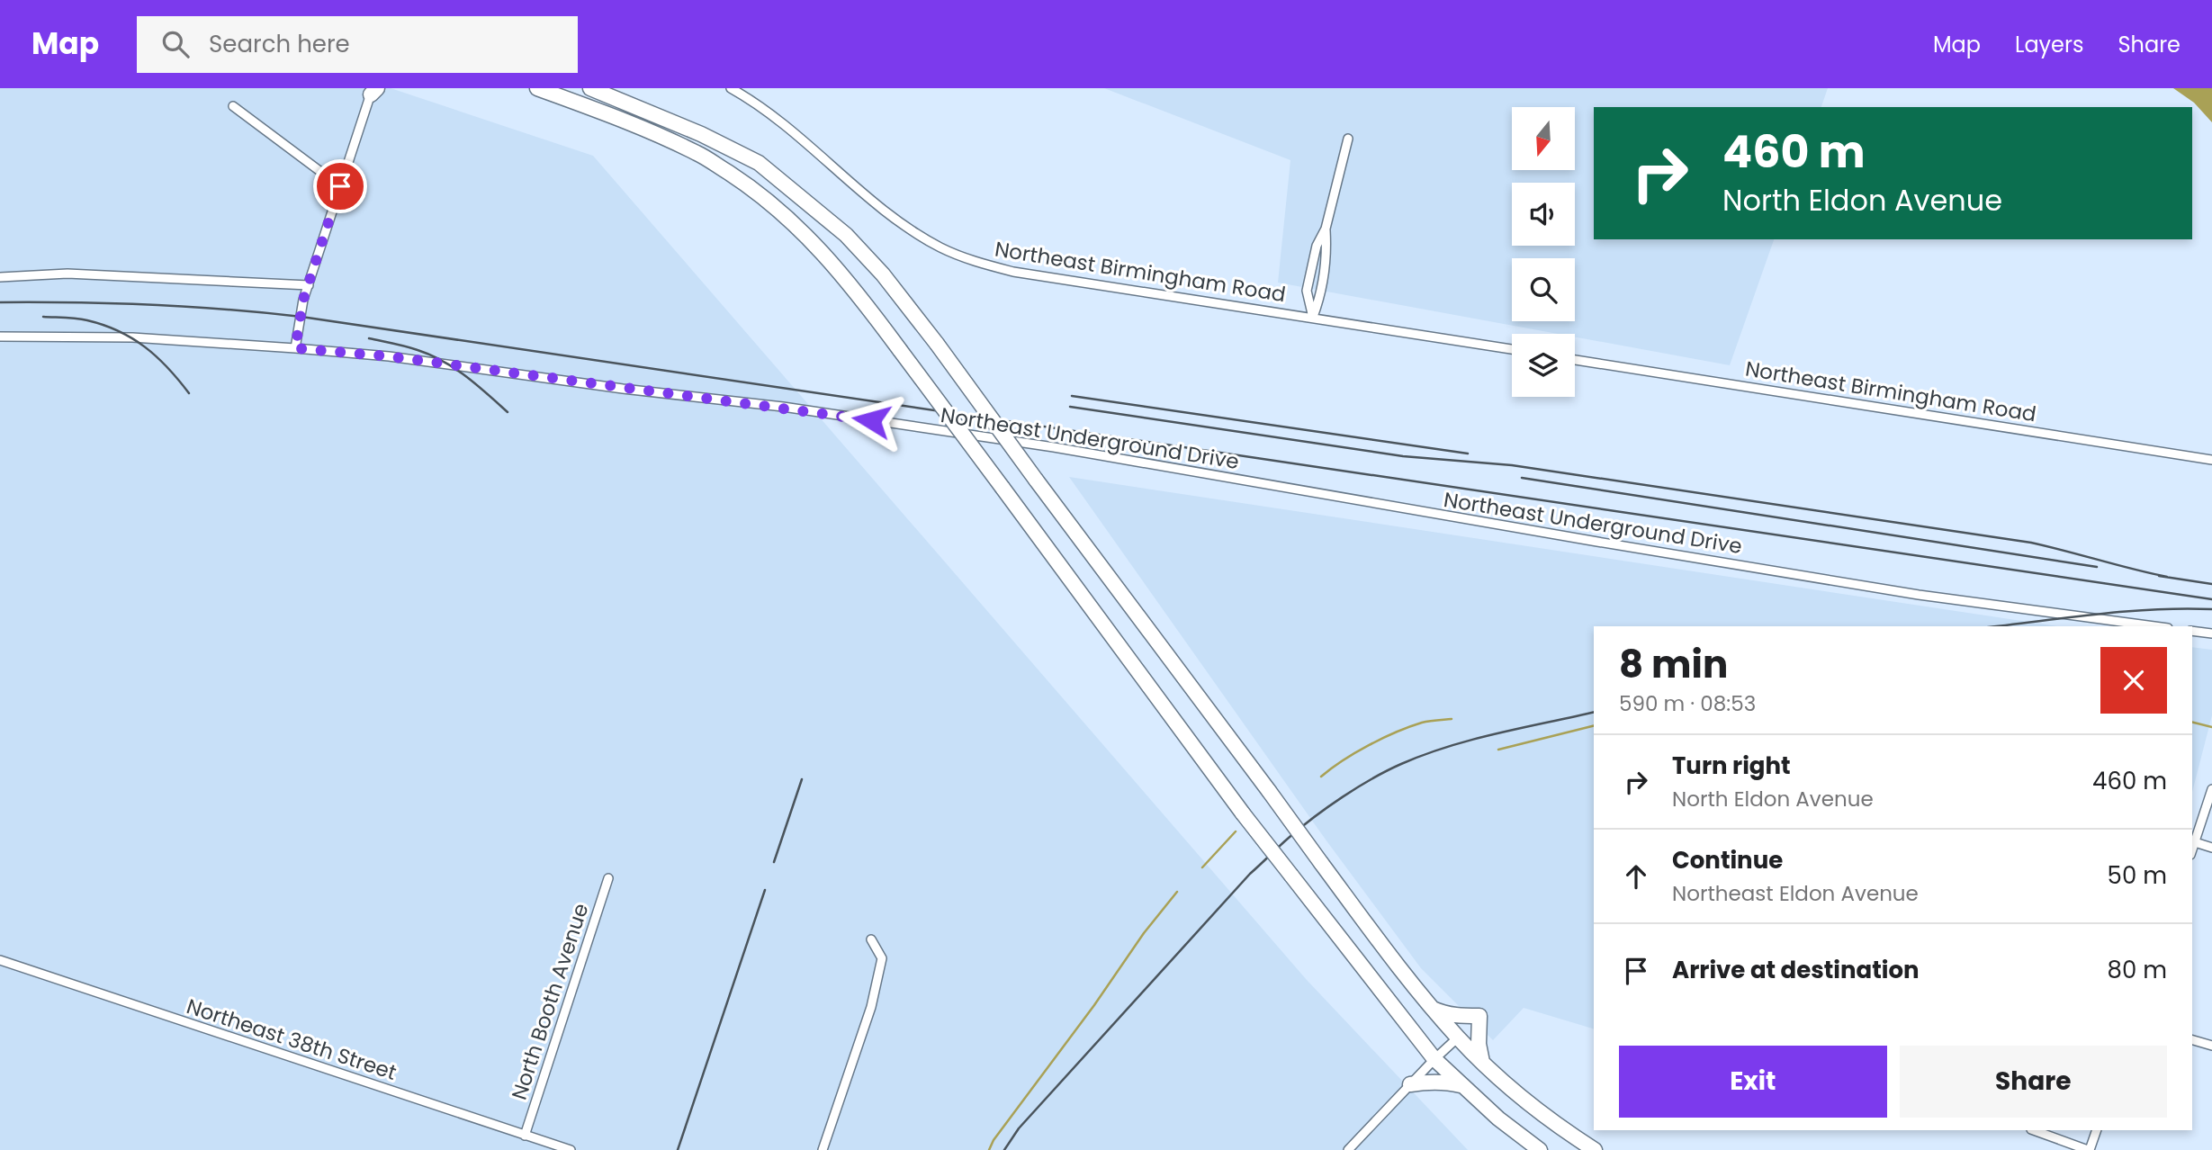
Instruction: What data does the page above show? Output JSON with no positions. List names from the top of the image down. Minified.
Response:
{"streets":{"street":["Northeast Birmingham Road","Northeast Underground Drive","North Booth Avenue","Northeast 38th Street"]},"crossings":[["North Booth Avenue","Northeast 38th Street"]],"north":"bottom","page":{"header":"Map","search":"Search here","nav":["Map","Layers","Share"],"turn":["460 m","North Eldon Avenue"],"heading":["8 min","590 m · 08:53"],"list":[{"name":"Turn right","note":"North Eldon Avenue","value":"460 m"},{"name":"Continue","note":"Northeast Eldon Avenue","value":"50 m"},{"name":"Arrive at destination","value":"80 m"}],"buttons":["Exit","Share"]}}
